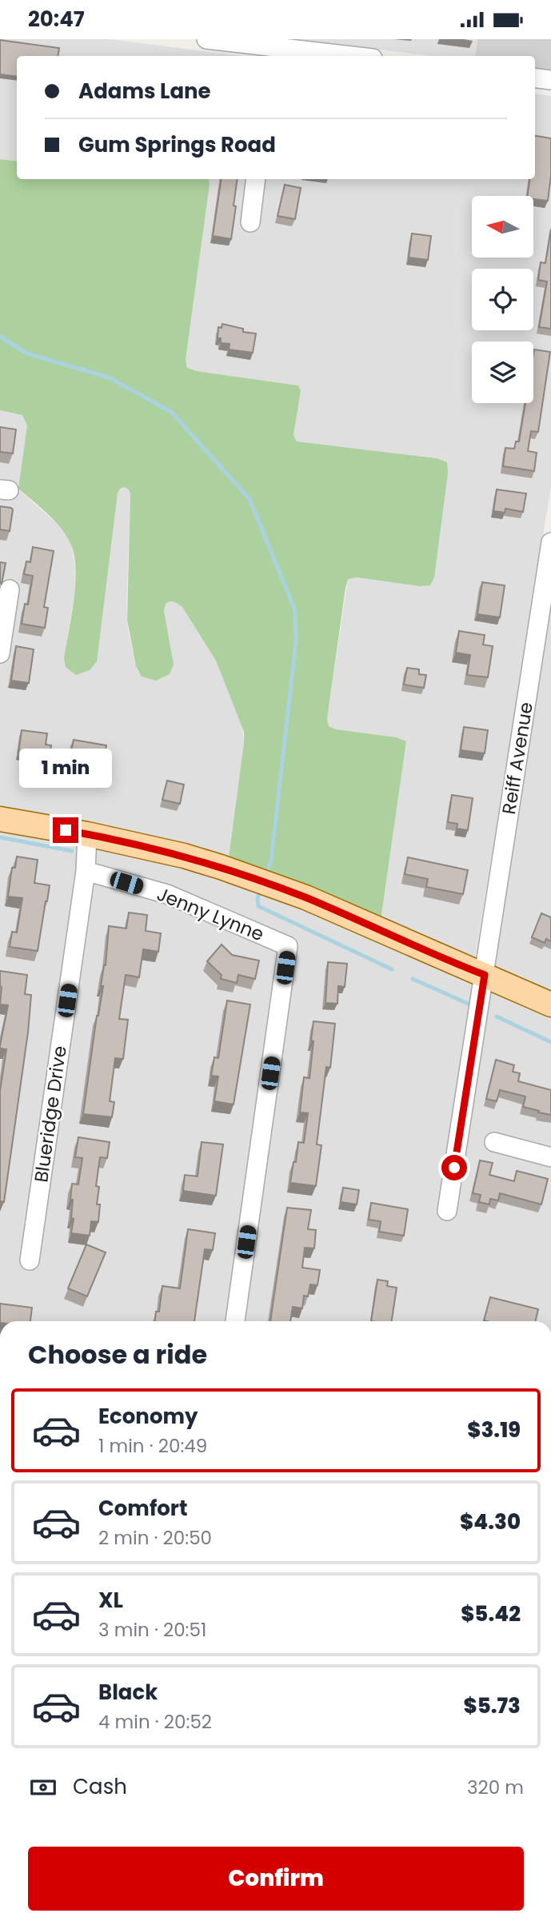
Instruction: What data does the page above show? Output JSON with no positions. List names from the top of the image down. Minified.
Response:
{"streets":{"street":["Reiff Avenue","Jenny Lynne","Blueridge Drive"]},"crossings":[["Jenny Lynne","Blueridge Drive"]],"north":"left","page":{"status":"20:47","banner":["Adams Lane","Gum Springs Road"],"bubble":"1 min","heading":"Choose a ride","list":[{"name":"Economy","note":"1 min · 20:49","value":"$3.19"},{"name":"Comfort","note":"2 min · 20:50","value":"$4.30"},{"name":"XL","note":"3 min · 20:51","value":"$5.42"},{"name":"Black","note":"4 min · 20:52","value":"$5.73"}],"pay":["Cash","320 m"],"buttons":"Confirm"}}
